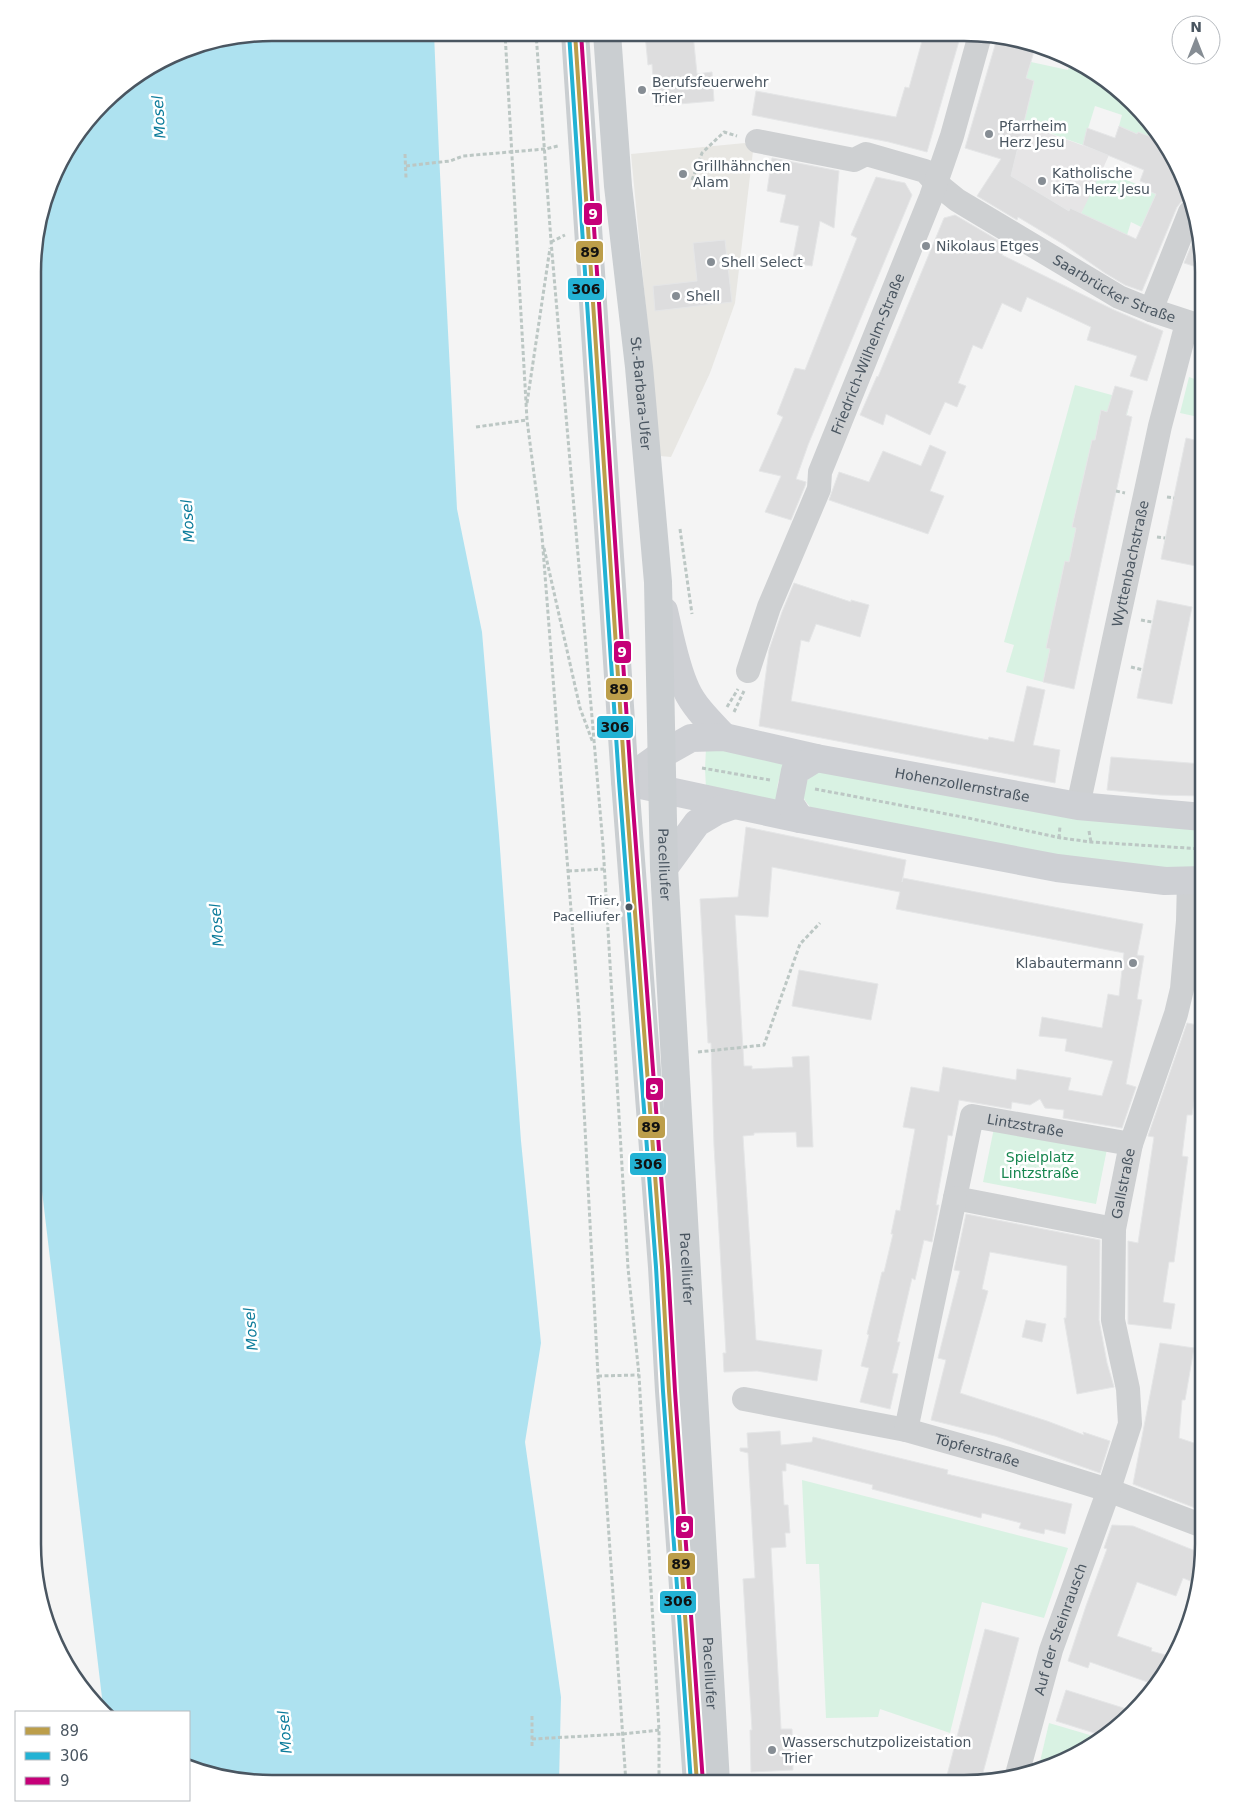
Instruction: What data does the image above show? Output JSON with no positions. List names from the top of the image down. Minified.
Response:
{"streets":{"main road":["St.-Barbara-Ufer","Pacelliufer"],"street":["Saarbrücker Straße","Friedrich-Wilhelm-Straße","Wyttenbachstraße","Hohenzollernstraße","Lintzstraße","Gallstraße","Töpferstraße","Auf der Steinrausch"]},"crossings":[["Saarbrücker Straße","Friedrich-Wilhelm-Straße"],["Saarbrücker Straße","Wyttenbachstraße"],["St.-Barbara-Ufer","Hohenzollernstraße"],["St.-Barbara-Ufer","Pacelliufer"],["Wyttenbachstraße","Hohenzollernstraße"],["Hohenzollernstraße","Pacelliufer"],["Lintzstraße","Gallstraße"],["Lintzstraße","Töpferstraße"],["Gallstraße","Töpferstraße"],["Gallstraße","Auf der Steinrausch"],["Töpferstraße","Auf der Steinrausch"]],"water":["Mosel"],"parks":["Spielplatz Lintzstraße"],"places":["Berufsfeuerwehr Trier","Pfarrheim Herz Jesu","Grillhähnchen Alam","Katholische KiTa Herz Jesu","Nikolaus Etges","Shell Select","Shell","Trier, Pacelliufer","Klabautermann","Wasserschutzpolizeistation Trier"],"lines":["transit line 89","transit line 306","transit line 9"],"legend":["89","306","9"],"north":"top"}
